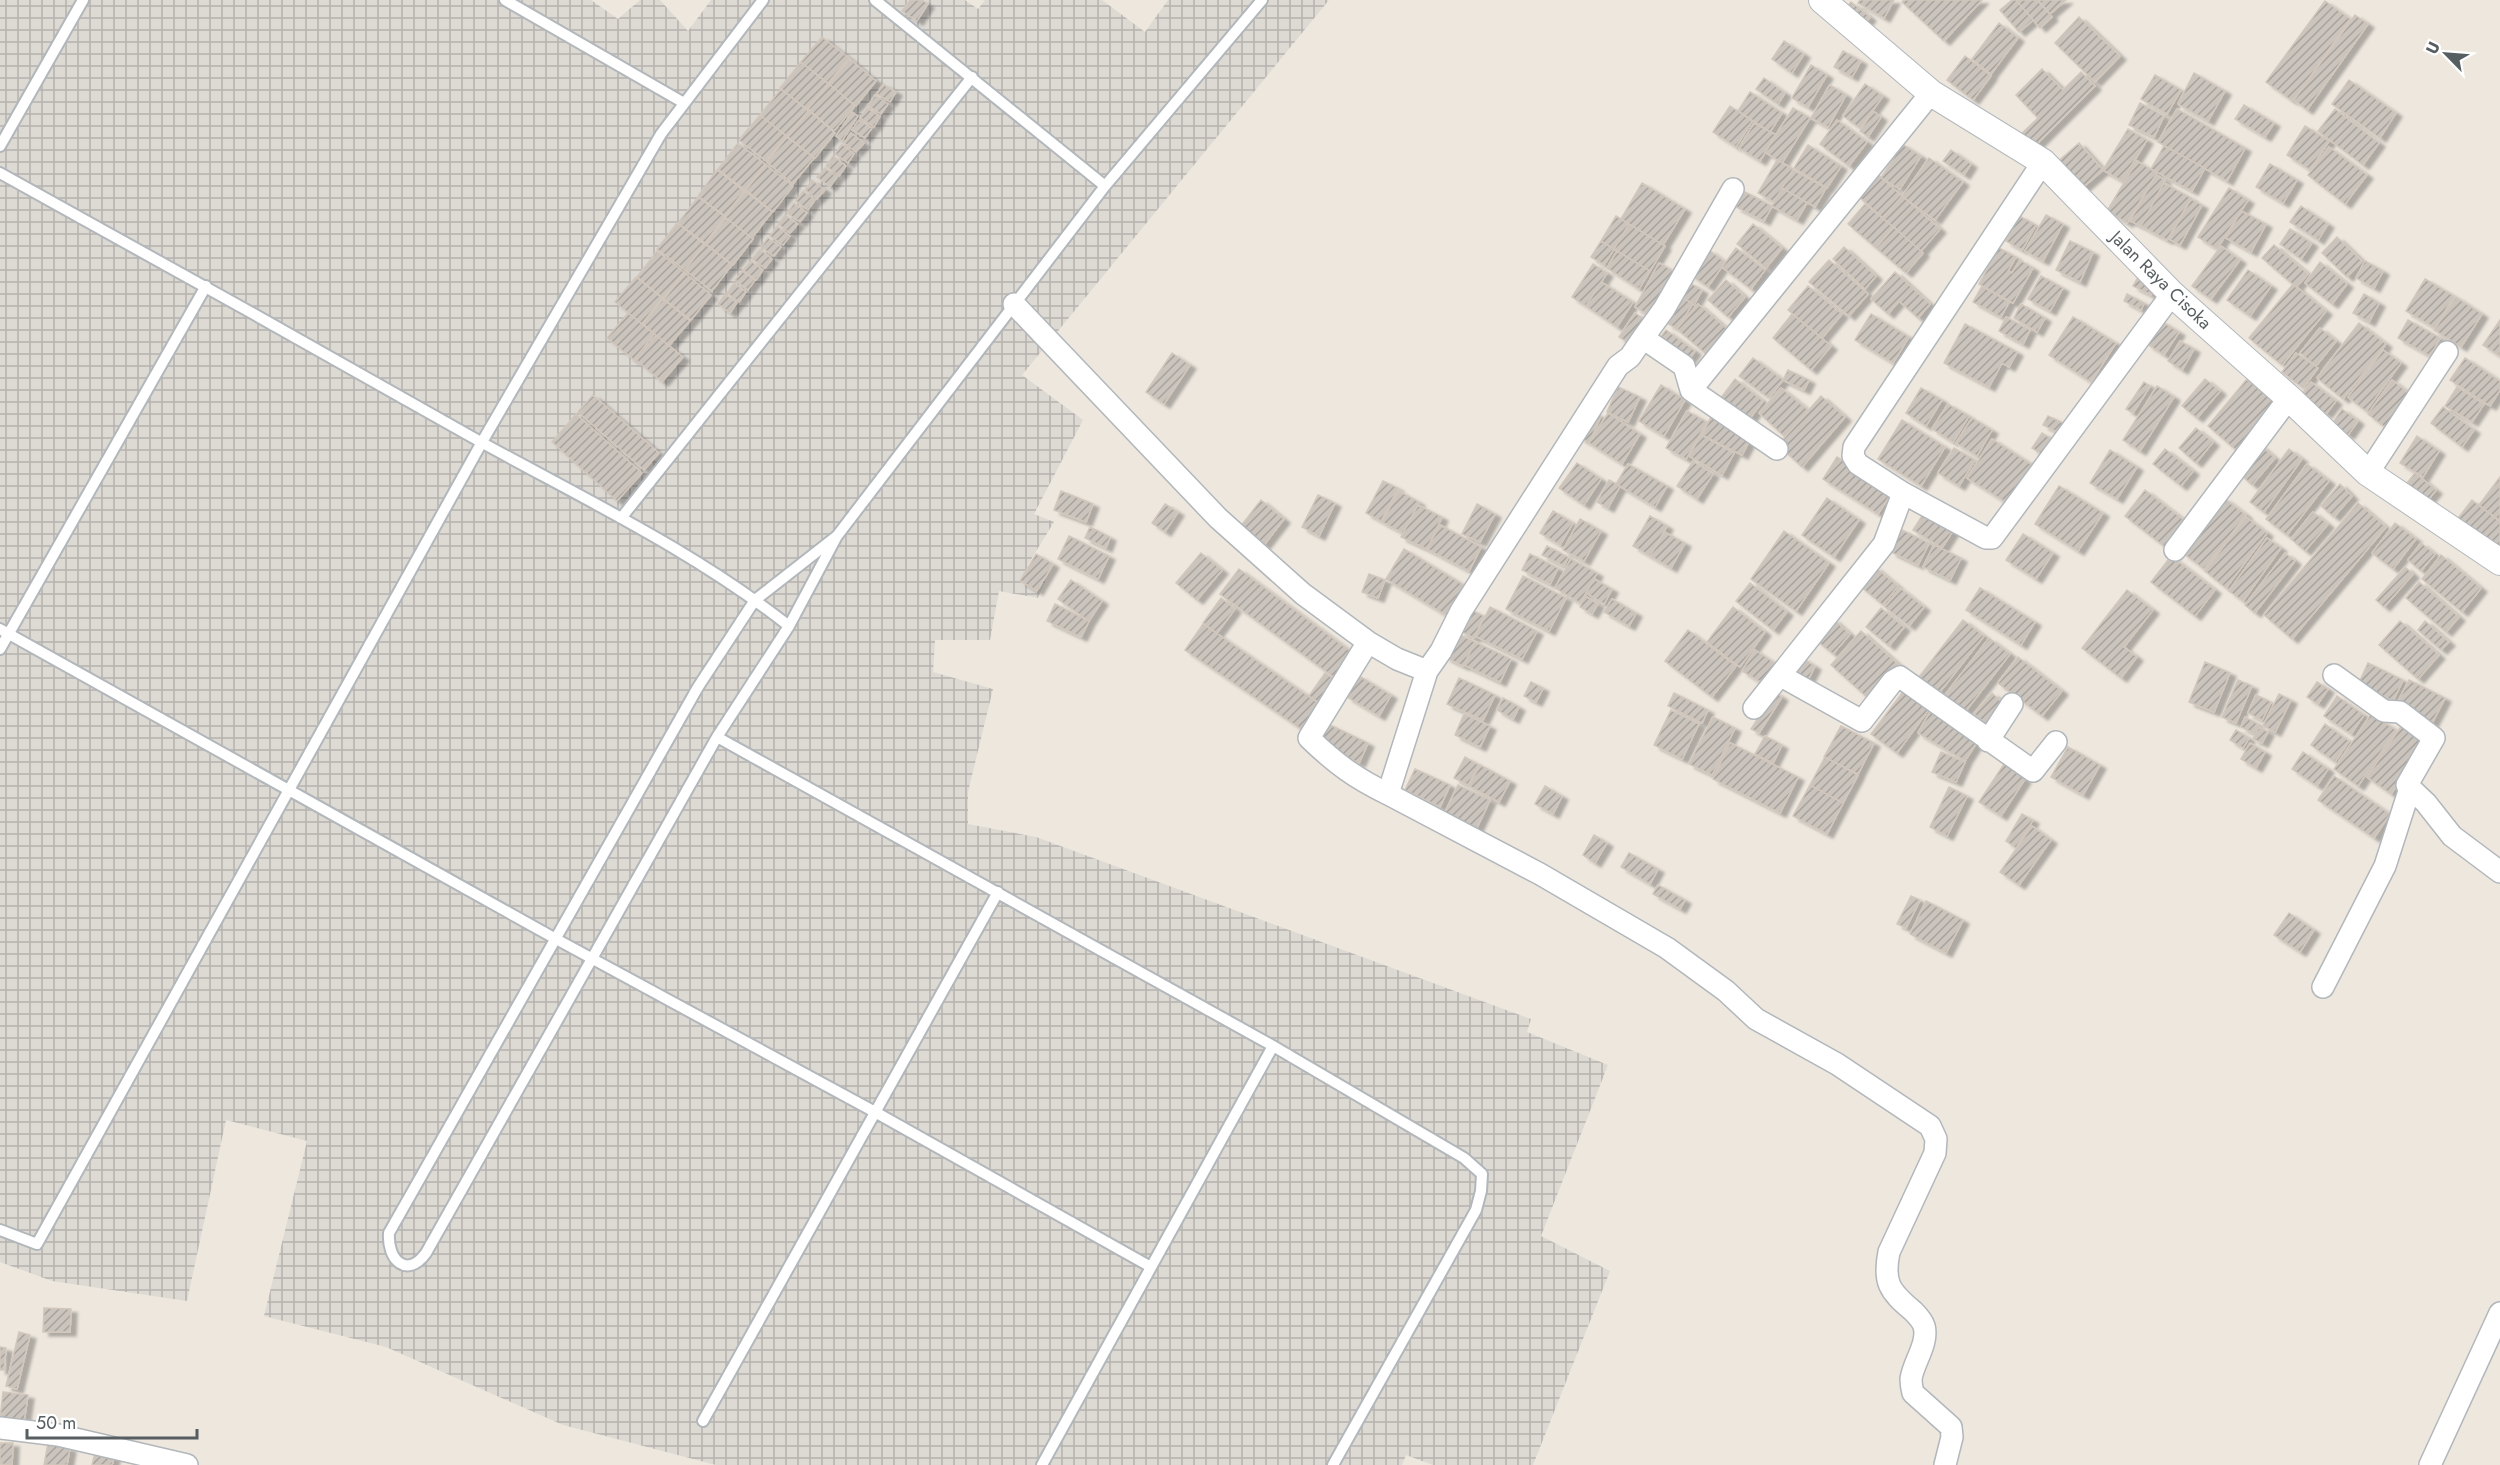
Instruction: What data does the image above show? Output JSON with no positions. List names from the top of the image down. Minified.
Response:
{"streets":{"street":["Jalan Raya Cisoka"]},"scale_bar":"50 m","north":"top left"}
